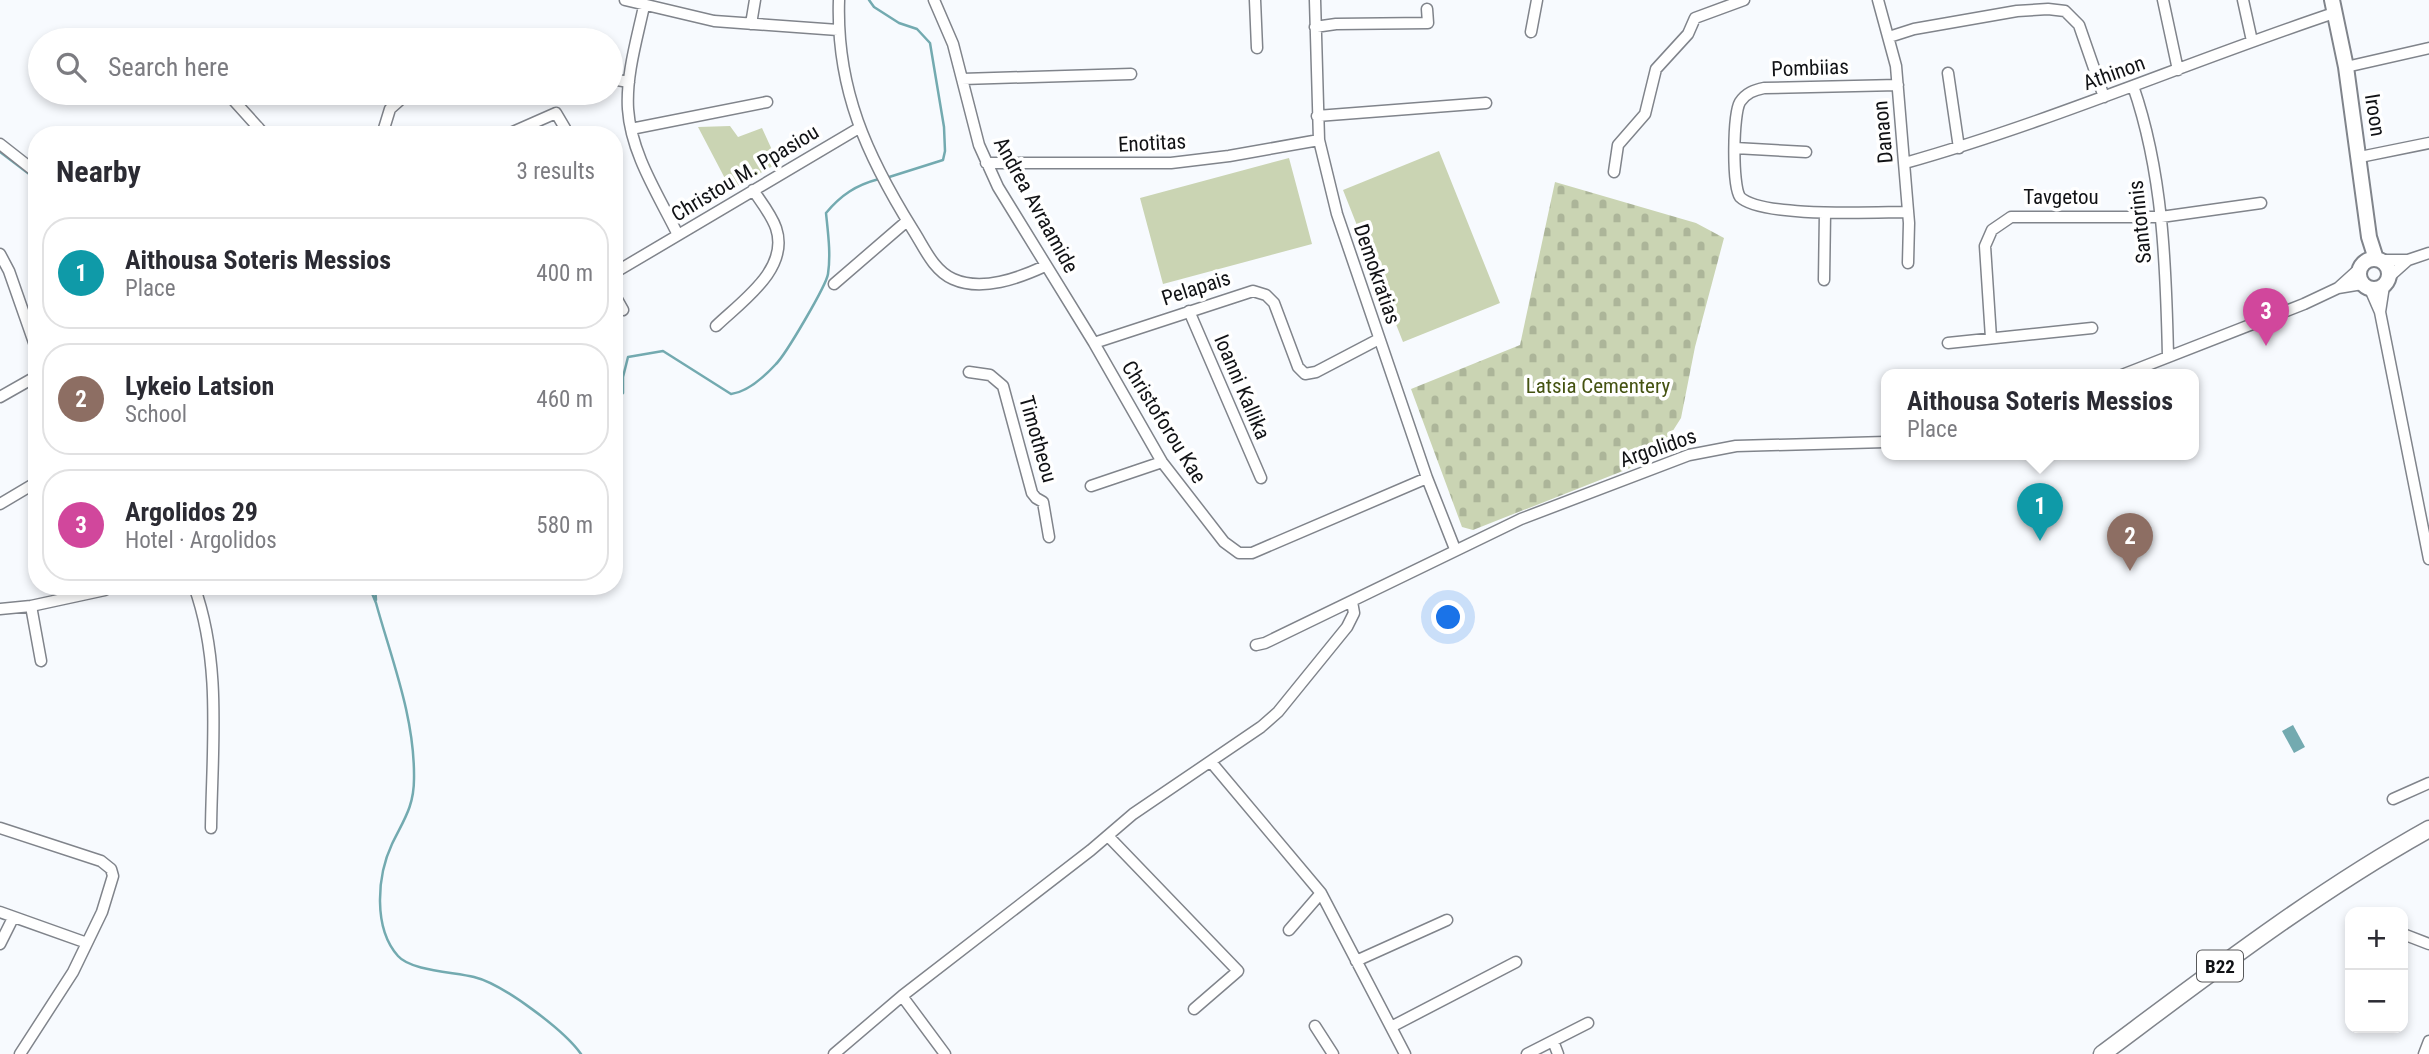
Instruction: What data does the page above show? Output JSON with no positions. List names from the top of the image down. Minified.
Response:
{"streets":{"main road":["B22"],"street":["Pombiias","Athinon","Iroon","Danaon","Enotitas","Christou M. Ppasiou","Tavgetou","Andrea Avraamide","Santorinis","Demokratias","Pelapais","Ioanni Kallika","Christoforou Kae","Timotheou","Argolidos"]},"crossings":[["Pombiias","Danaon"],["Athinon","Iroon"],["Athinon","Danaon"],["Athinon","Santorinis"],["Enotitas","Andrea Avraamide"],["Enotitas","Demokratias"],["Tavgetou","Santorinis"],["Andrea Avraamide","Pelapais"],["Andrea Avraamide","Christoforou Kae"],["Demokratias","Pelapais"],["Demokratias","Christoforou Kae"],["Demokratias","Argolidos"],["Pelapais","Ioanni Kallika"],["Pelapais","Christoforou Kae"],["Christoforou Kae","Timotheou"]],"parks":["Latsia Cementery"],"page":{"search":"Search here","heading":["Nearby","3 results"],"list":[{"mark":"1","name":"Aithousa Soteris Messios","note":"Place","value":"400 m"},{"mark":"2","name":"Lykeio Latsion","note":"School","value":"460 m"},{"mark":"3","name":"Argolidos 29","note":"Hotel · Argolidos","value":"580 m"}],"pins":["3","1","2"],"popup":["Aithousa Soteris Messios","Place"],"map_buttons":["+","−"]}}
